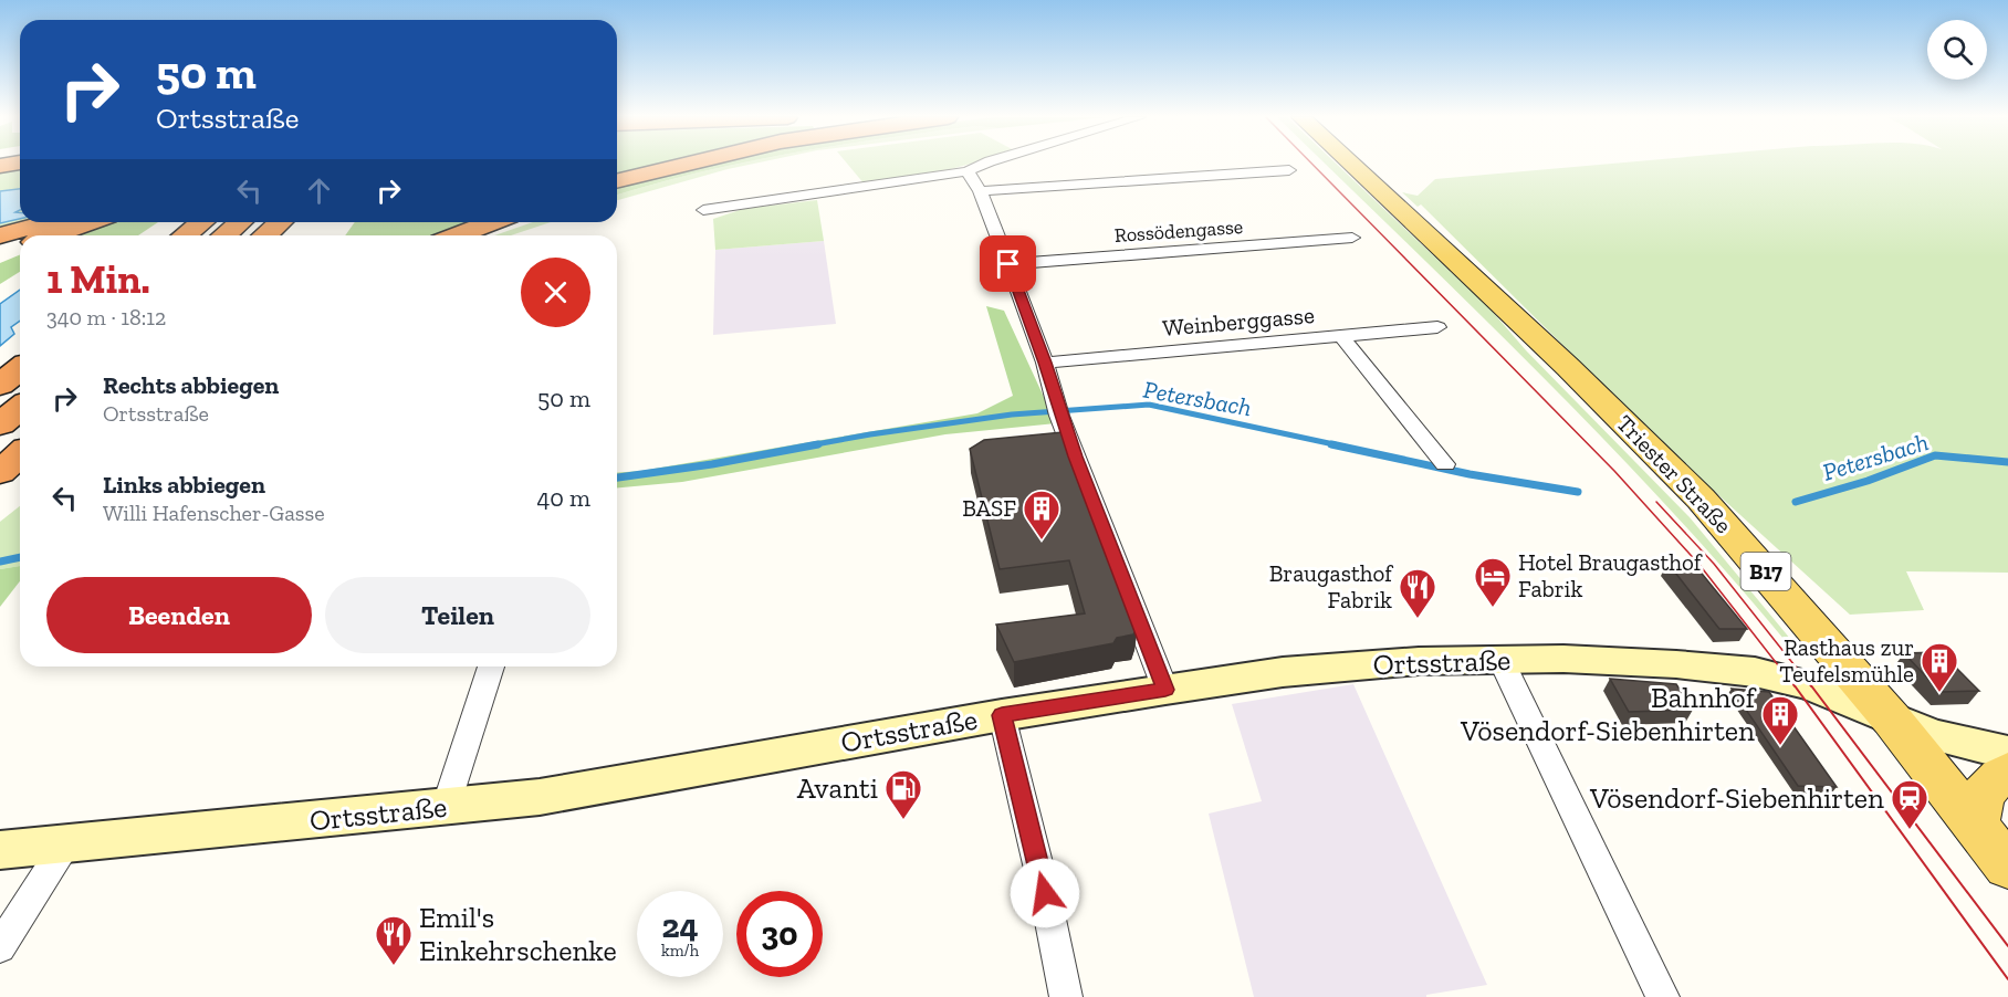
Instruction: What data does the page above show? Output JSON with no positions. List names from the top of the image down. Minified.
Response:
{"streets":{"main road":["Triester Straße","B17","Ortsstraße"],"street":["Rossödengasse","Weinberggasse"]},"crossings":[["Triester Straße","Ortsstraße"]],"water":["Petersbach"],"places":{"building":["BASF","Rasthaus zur Teufelsmühle","Bahnhof Vösendorf-Siebenhirten"],"hotel":["Hotel Braugasthof Fabrik"],"restaurant":["Braugasthof Fabrik","Emil's Einkehrschenke"],"fuel station":["Avanti"],"station":["Vösendorf-Siebenhirten"]},"page":{"turn":["50 m","Ortsstraße"],"heading":["1 Min.","340 m · 18:12"],"list":[{"name":"Rechts abbiegen","note":"Ortsstraße","value":"50 m"},{"name":"Links abbiegen","note":"Willi Hafenscher-Gasse","value":"40 m"}],"buttons":["Beenden","Teilen"],"speed":"24 km/h","limit":"30"}}
